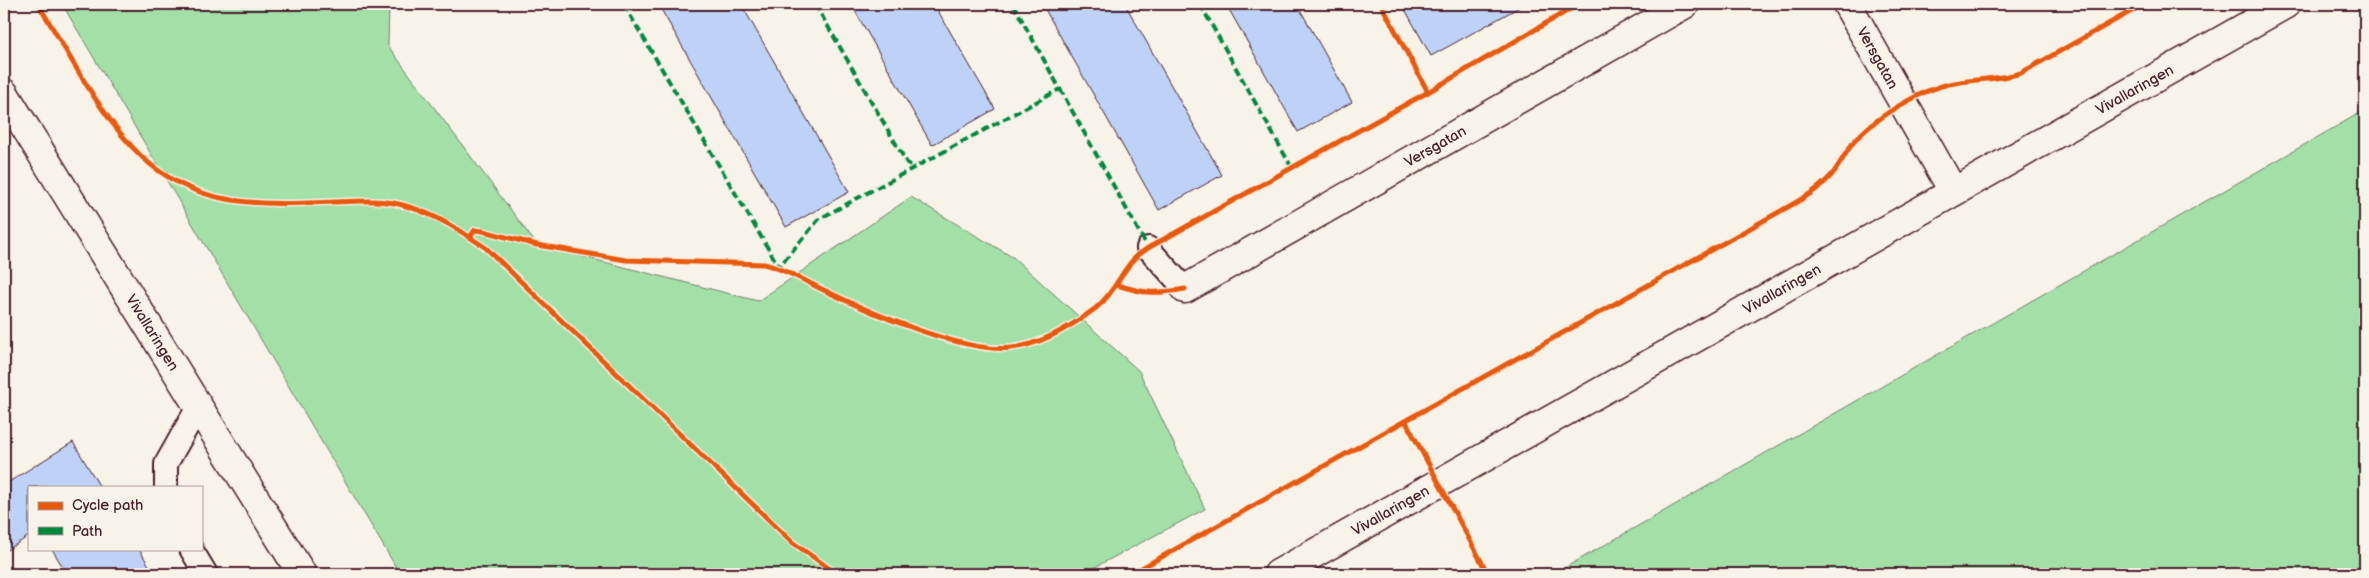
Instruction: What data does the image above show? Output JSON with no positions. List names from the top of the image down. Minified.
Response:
{"streets":{"street":["Versgatan","Vivallaringen"]},"crossings":[["Versgatan","Vivallaringen"]],"legend":["Cycle path","Path"]}
